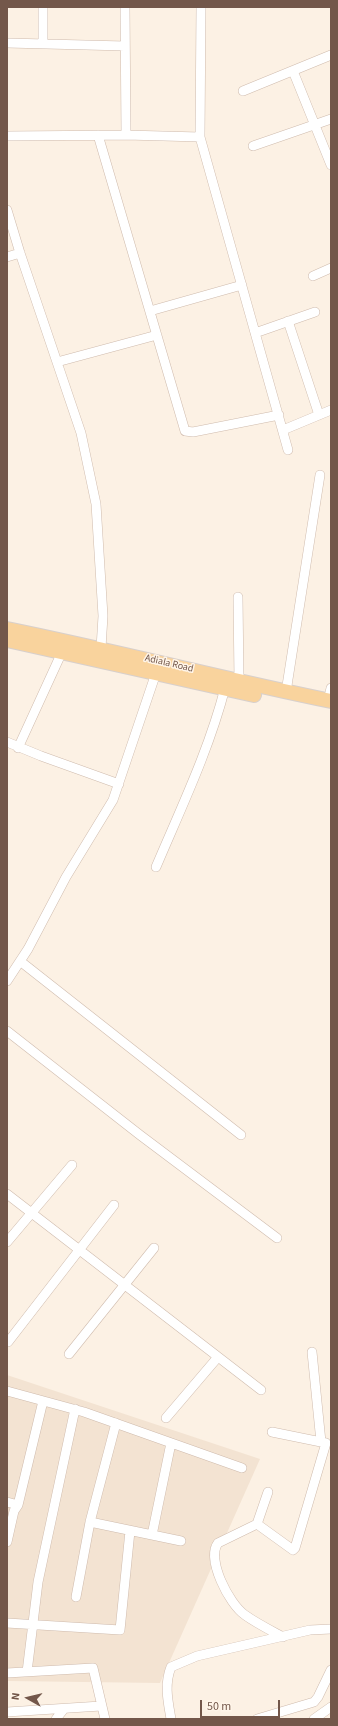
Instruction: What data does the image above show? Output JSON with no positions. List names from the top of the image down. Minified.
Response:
{"streets":{"main road":["Adiala Road"]},"scale_bar":"50 m","north":"left"}
